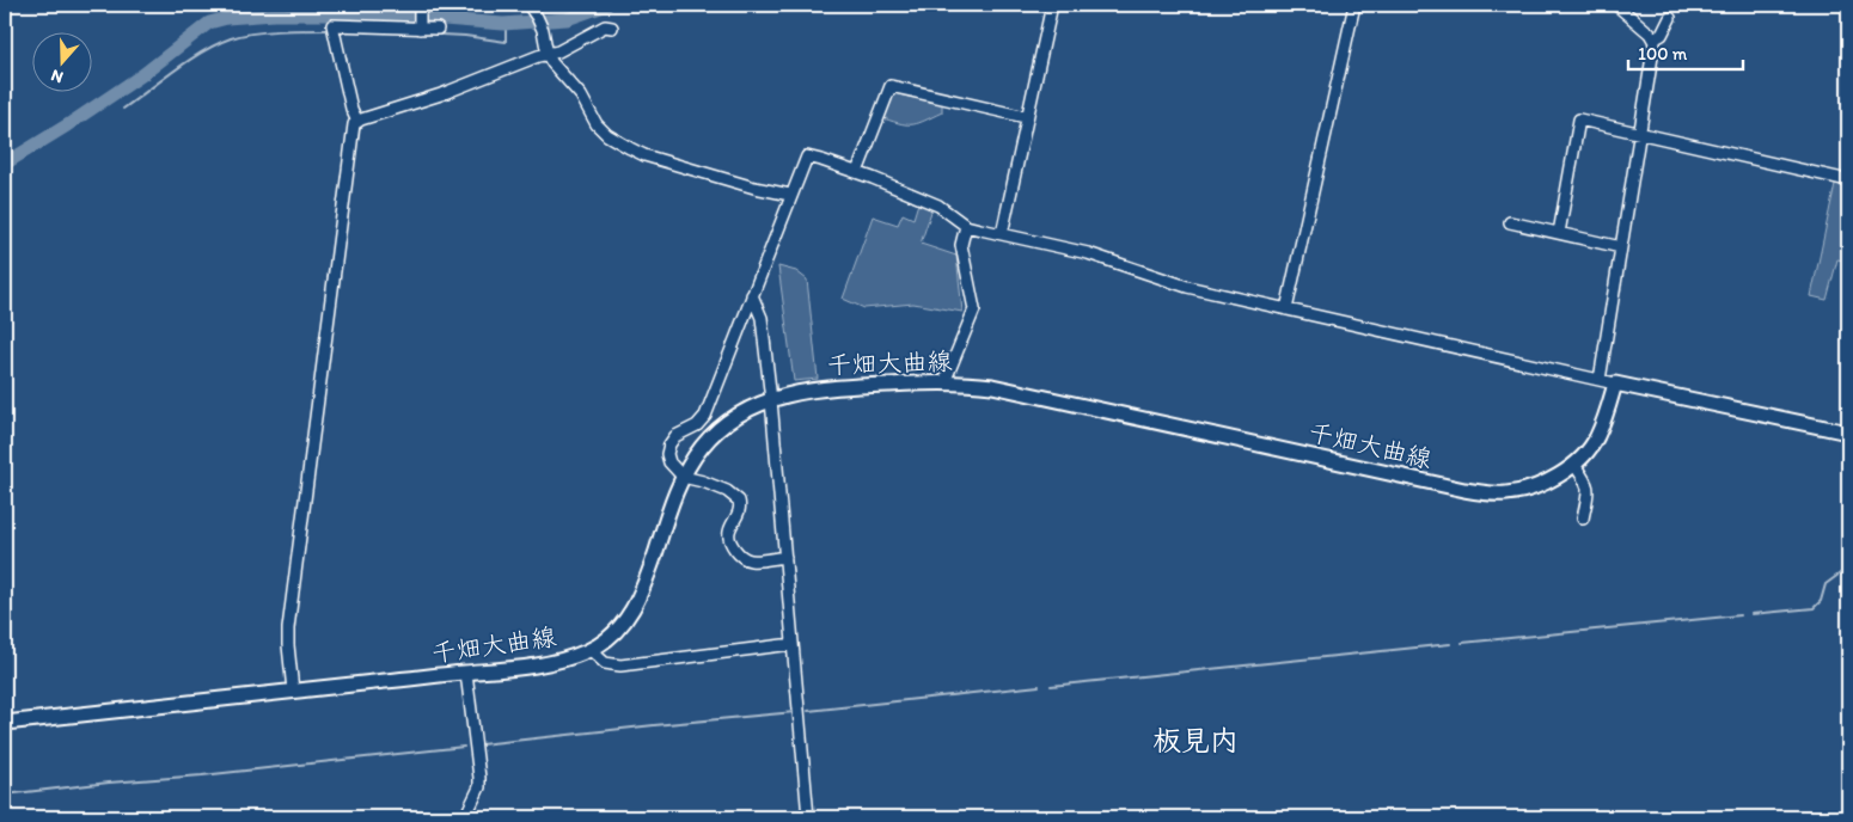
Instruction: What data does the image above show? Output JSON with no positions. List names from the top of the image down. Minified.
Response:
{"streets":{"main road":["千畑大曲線"]},"districts":["板見内"],"scale_bar":"100 m","north":"bottom"}
